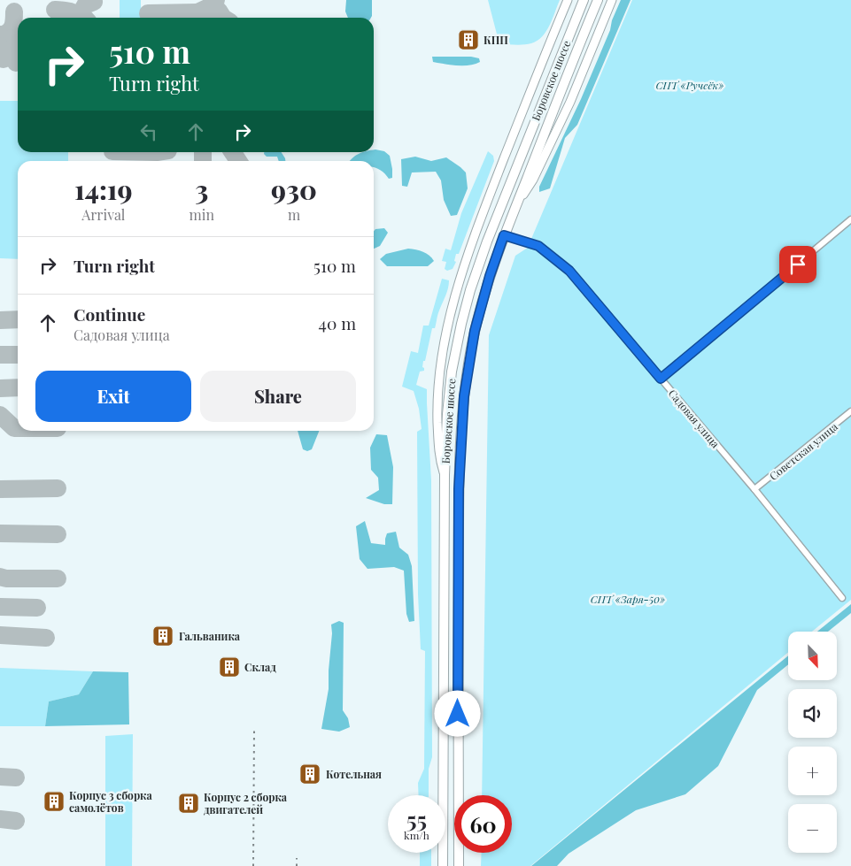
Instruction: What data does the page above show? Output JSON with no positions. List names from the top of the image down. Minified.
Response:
{"streets":{"main road":["Боровское шоссе"],"street":["Садовая улица","Советская улица"]},"crossings":[["Боровское шоссе","Садовая улица"],["Садовая улица","Советская улица"]],"parks":["СНТ «Ручеёк»","СНТ «Заря-50»"],"places":{"building":["КПП","Гальваника","Склад","Котельная","Корпус 3 сборка самолётов","Корпус 2 сборка двигателей"]},"north":"bottom right","page":{"turn":["510 m","Turn right"],"eta":["14:19","Arrival","3","min","930","m"],"list":[{"name":"Turn right","value":"510 m"},{"name":"Continue","note":"Садовая улица","value":"40 m"}],"buttons":["Exit","Share"],"map_buttons":["+","−"],"speed":"55 km/h","limit":"60"}}
